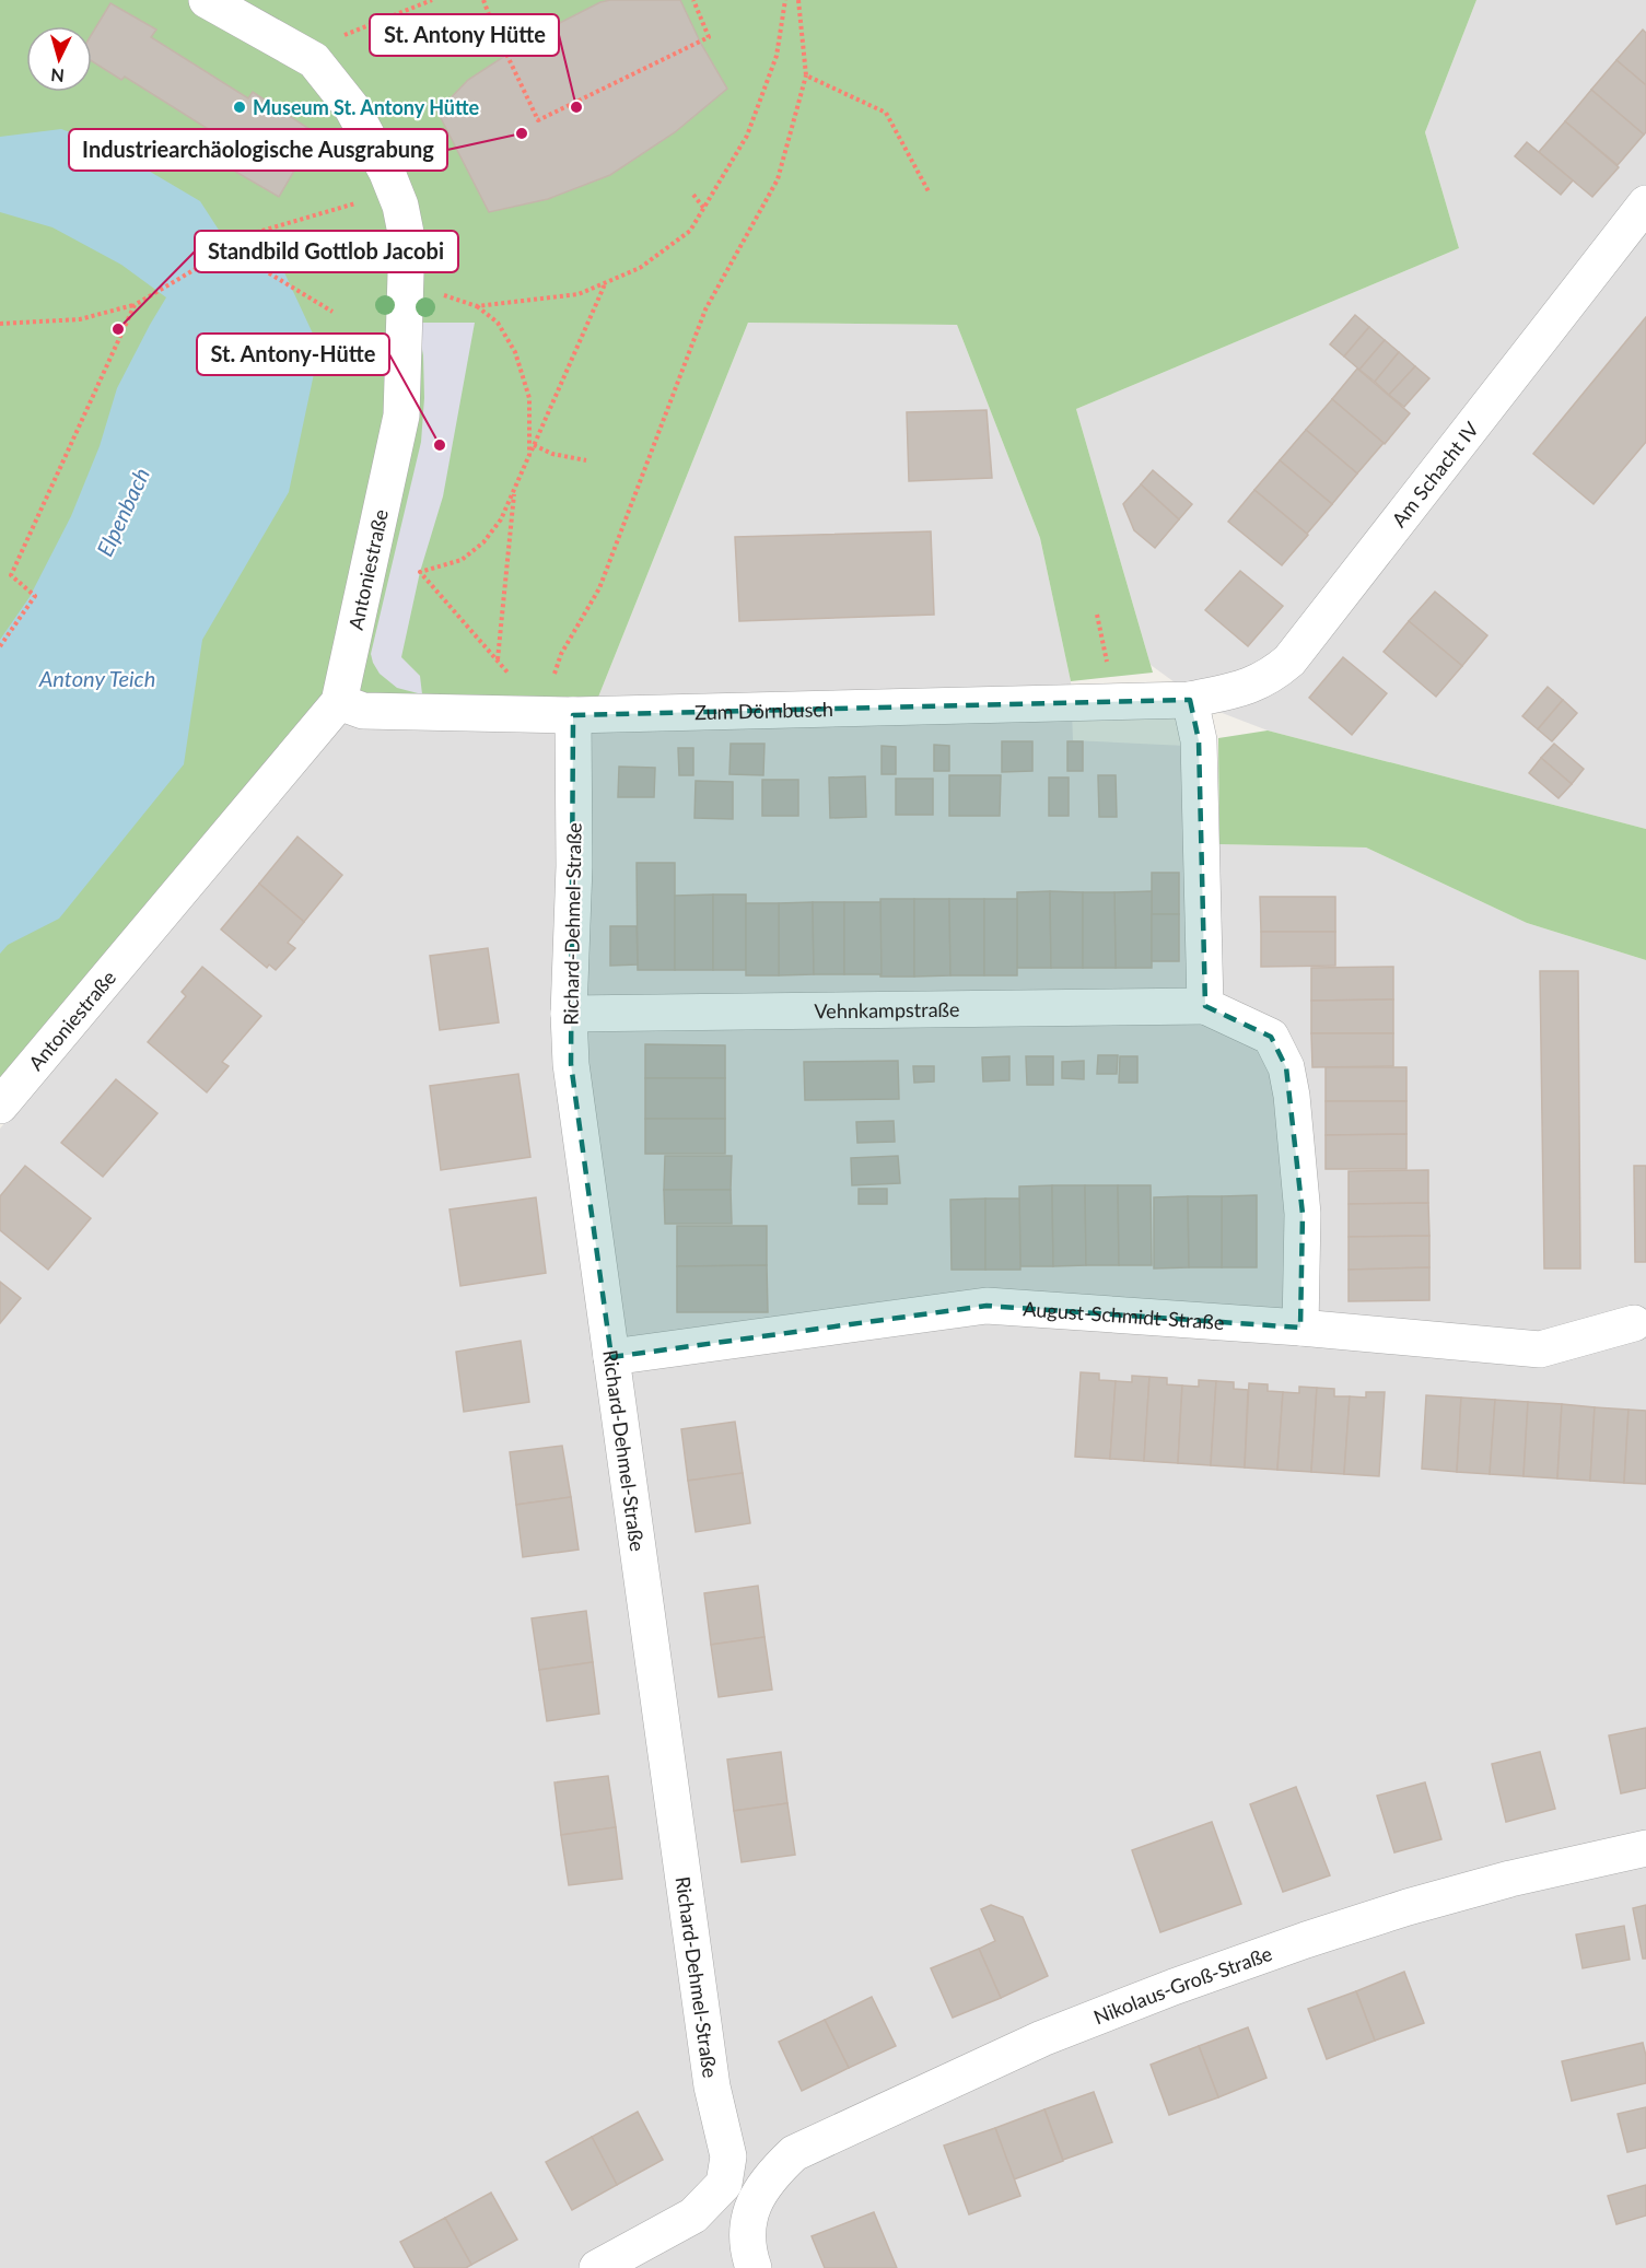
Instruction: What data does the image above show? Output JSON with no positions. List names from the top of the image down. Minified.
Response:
{"streets":{"street":["Am Schacht IV","Antoniestraße","Zum Dörnbusch","Richard-Dehmel-Straße","Vehnkampstraße","August-Schmidt-Straße","Nikolaus-Groß-Straße"]},"crossings":[["Am Schacht IV","Zum Dörnbusch"],["Antoniestraße","Zum Dörnbusch"],["Zum Dörnbusch","Richard-Dehmel-Straße"],["Richard-Dehmel-Straße","Vehnkampstraße"],["Richard-Dehmel-Straße","August-Schmidt-Straße"],["Vehnkampstraße","August-Schmidt-Straße"]],"water":["Elpenbach","Antony Teich"],"places":["Museum St. Antony Hütte","St. Antony Hütte","Industriearchäologische Ausgrabung","Standbild Gottlob Jacobi","St. Antony-Hütte"],"north":"bottom"}
